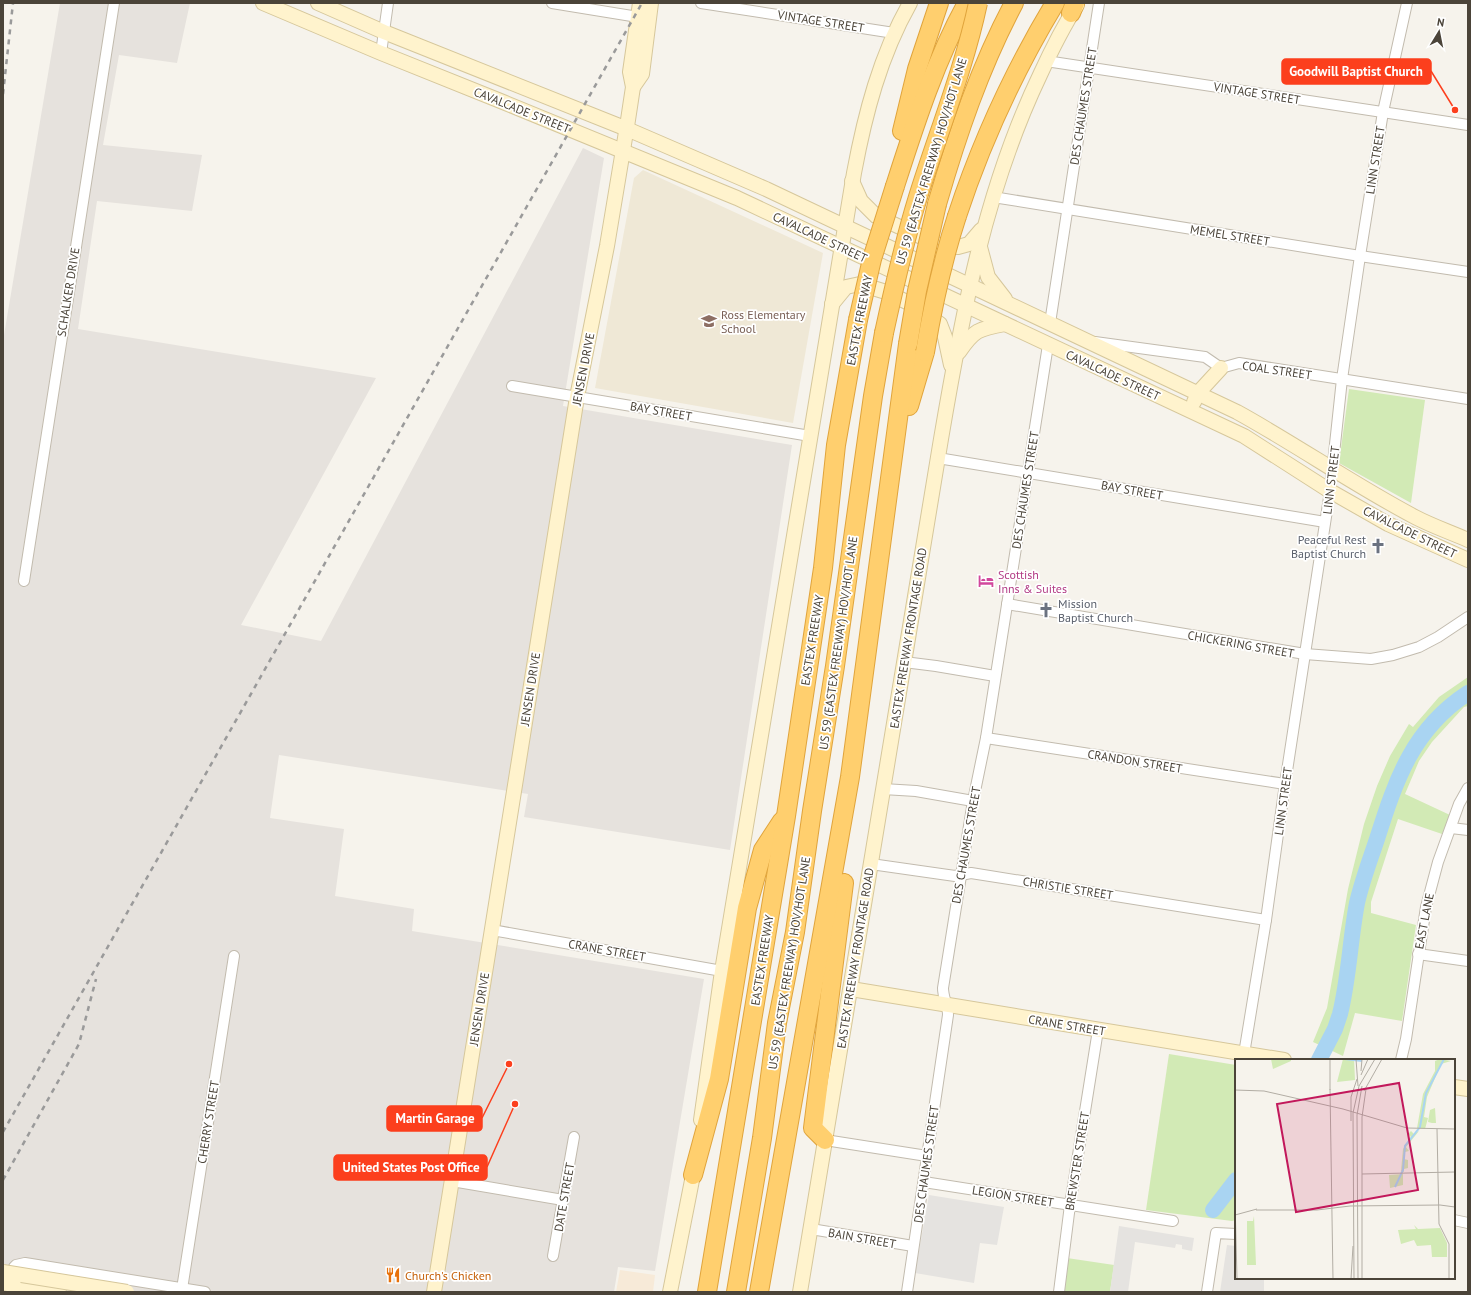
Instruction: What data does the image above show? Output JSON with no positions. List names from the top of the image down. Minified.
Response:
{"streets":{"highway":["US 59 (EASTEX FREEWAY) HOV/HOT LANE","EASTEX FREEWAY"],"main road":["CAVALCADE STREET","JENSEN DRIVE","EASTEX FREEWAY FRONTAGE ROAD","CRANE STREET"],"street":["VINTAGE STREET","DES CHAUMES STREET","LINN STREET","MEMEL STREET","SCHALKER DRIVE","COAL STREET","BAY STREET","CHICKERING STREET","CRANDON STREET","CHRISTIE STREET","EAST LANE","CHERRY STREET","BREWSTER STREET","LEGION STREET","DATE STREET","BAIN STREET"]},"crossings":[["VINTAGE STREET","DES CHAUMES STREET"],["VINTAGE STREET","LINN STREET"],["VINTAGE STREET","EASTEX FREEWAY FRONTAGE ROAD"],["DES CHAUMES STREET","CAVALCADE STREET"],["DES CHAUMES STREET","MEMEL STREET"],["DES CHAUMES STREET","BAY STREET"],["DES CHAUMES STREET","CHICKERING STREET"],["DES CHAUMES STREET","CRANDON STREET"],["DES CHAUMES STREET","CHRISTIE STREET"],["DES CHAUMES STREET","CRANE STREET"],["DES CHAUMES STREET","LEGION STREET"],["DES CHAUMES STREET","BAIN STREET"],["CAVALCADE STREET","LINN STREET"],["CAVALCADE STREET","JENSEN DRIVE"],["CAVALCADE STREET","EASTEX FREEWAY FRONTAGE ROAD"],["LINN STREET","MEMEL STREET"],["LINN STREET","COAL STREET"],["LINN STREET","BAY STREET"],["LINN STREET","CHICKERING STREET"],["LINN STREET","CRANDON STREET"],["LINN STREET","CHRISTIE STREET"],["LINN STREET","CRANE STREET"],["MEMEL STREET","EASTEX FREEWAY FRONTAGE ROAD"],["JENSEN DRIVE","BAY STREET"],["JENSEN DRIVE","CRANE STREET"],["BAY STREET","EASTEX FREEWAY FRONTAGE ROAD"],["EASTEX FREEWAY FRONTAGE ROAD","CHRISTIE STREET"],["EASTEX FREEWAY FRONTAGE ROAD","CRANE STREET"],["EASTEX FREEWAY FRONTAGE ROAD","BAIN STREET"],["CRANE STREET","BREWSTER STREET"],["BREWSTER STREET","LEGION STREET"]],"places":{"other":["Goodwill Baptist Church","Martin Garage","United States Post Office"],"school or university":["Ross Elementary School"],"church":["Peaceful Rest Baptist Church","Mission Baptist Church"],"hotel":["Scottish Inns & Suites"],"restaurant":["Church's Chicken"]},"north":"top"}
